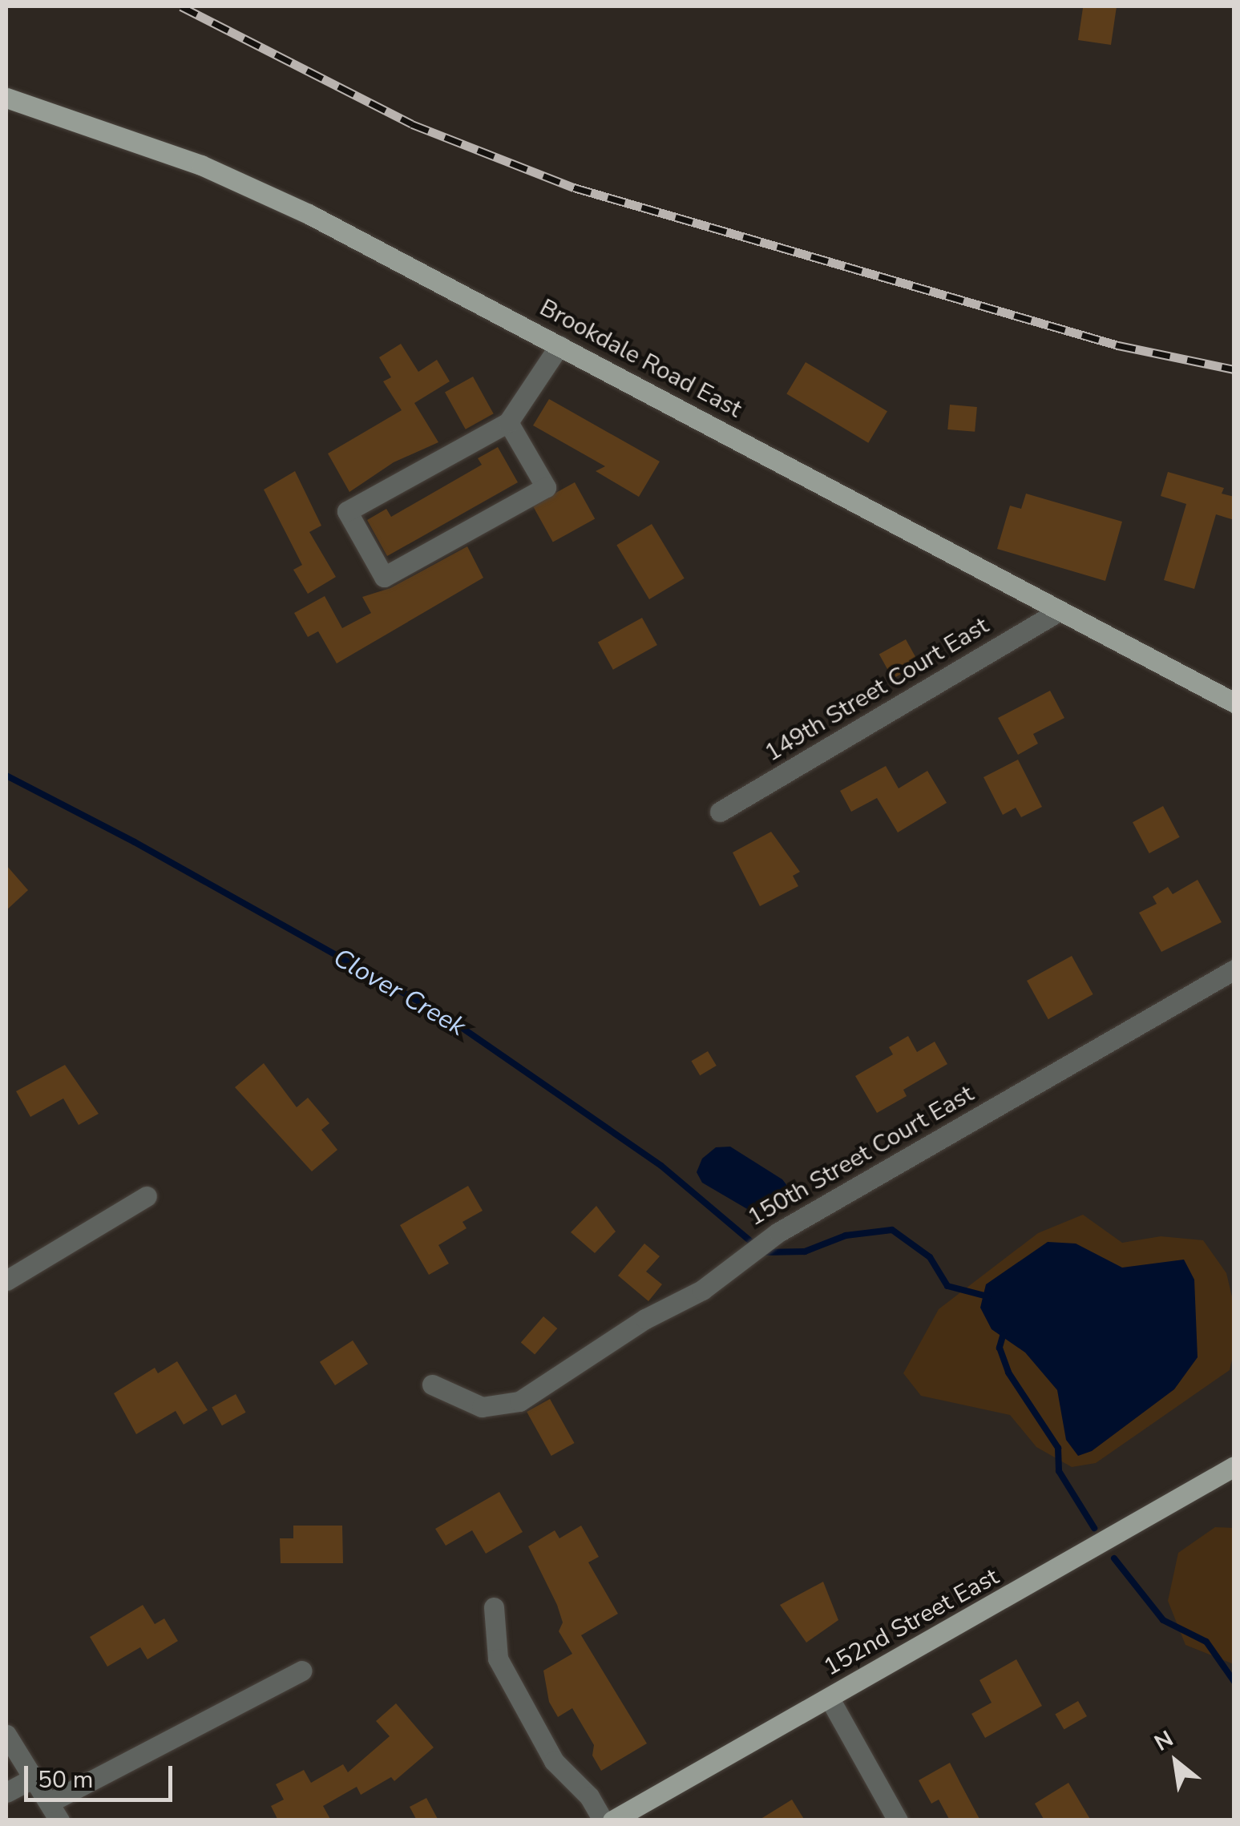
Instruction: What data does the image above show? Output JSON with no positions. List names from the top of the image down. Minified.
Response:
{"streets":{"main road":["Brookdale Road East","152nd Street East"],"street":["149th Street Court East","150th Street Court East"]},"crossings":[["Brookdale Road East","149th Street Court East"]],"water":["Clover Creek"],"scale_bar":"50 m","north":"top left"}
